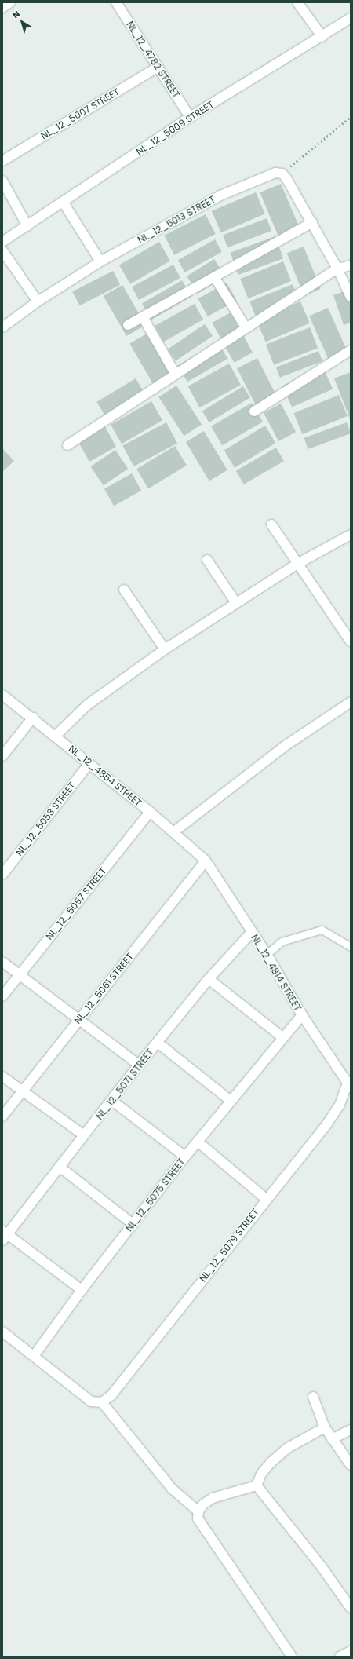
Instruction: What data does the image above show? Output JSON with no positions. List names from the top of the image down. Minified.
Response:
{"streets":{"street":["NL_12_4782 STREET","NL_12_5007 STREET","NL_12_5009 STREET","NL_12_5013 STREET","NL_12_4854 STREET","NL_12_5053 STREET","NL_12_5057 STREET","NL_12_4814 STREET","NL_12_5061 STREET","NL_12_5071 STREET","NL_12_5075 STREET","NL_12_5079 STREET"]},"crossings":[["NL_12_4782 STREET","NL_12_5007 STREET"],["NL_12_4782 STREET","NL_12_5009 STREET"],["NL_12_4854 STREET","NL_12_5053 STREET"],["NL_12_4854 STREET","NL_12_5057 STREET"],["NL_12_4854 STREET","NL_12_4814 STREET"],["NL_12_4854 STREET","NL_12_5061 STREET"],["NL_12_4814 STREET","NL_12_5061 STREET"],["NL_12_4814 STREET","NL_12_5071 STREET"],["NL_12_4814 STREET","NL_12_5075 STREET"],["NL_12_4814 STREET","NL_12_5079 STREET"]],"north":"top left"}
